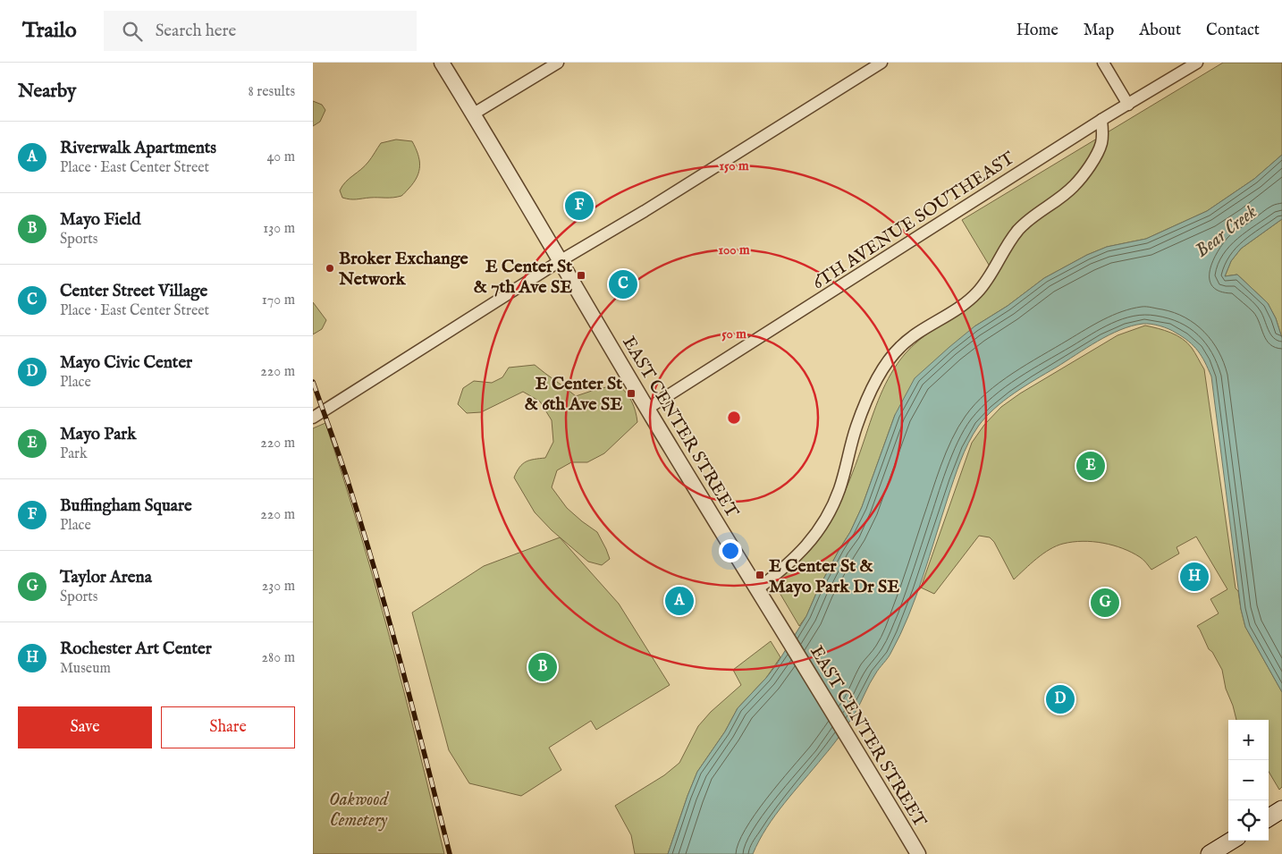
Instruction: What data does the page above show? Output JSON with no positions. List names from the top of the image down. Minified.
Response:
{"streets":{"street":["6TH AVENUE SOUTHEAST","EAST CENTER STREET"]},"crossings":[["6TH AVENUE SOUTHEAST","EAST CENTER STREET"]],"water":["Bear Creek"],"parks":["Oakwood Cemetery"],"places":{"other":["Broker Exchange Network"],"transit":["E Center St & 7th Ave SE","E Center St & 6th Ave SE","E Center St & Mayo Park Dr SE"]},"page":{"header":"Trailo","search":"Search here","nav":["Home","Map","About","Contact"],"heading":["Nearby","8 results"],"list":[{"mark":"A","name":"Riverwalk Apartments","note":"Place · East Center Street","value":"40 m"},{"mark":"B","name":"Mayo Field","note":"Sports","value":"130 m"},{"mark":"C","name":"Center Street Village","note":"Place · East Center Street","value":"170 m"},{"mark":"D","name":"Mayo Civic Center","note":"Place","value":"220 m"},{"mark":"E","name":"Mayo Park","note":"Park","value":"220 m"},{"mark":"F","name":"Buffingham Square","note":"Place","value":"220 m"},{"mark":"G","name":"Taylor Arena","note":"Sports","value":"230 m"},{"mark":"H","name":"Rochester Art Center","note":"Museum","value":"280 m"}],"pins":["F","C","E","H","A","G","B","D"],"buttons":["Save","Share"],"map_buttons":["+","−"]},"rings":["150 m","100 m","50 m"]}
